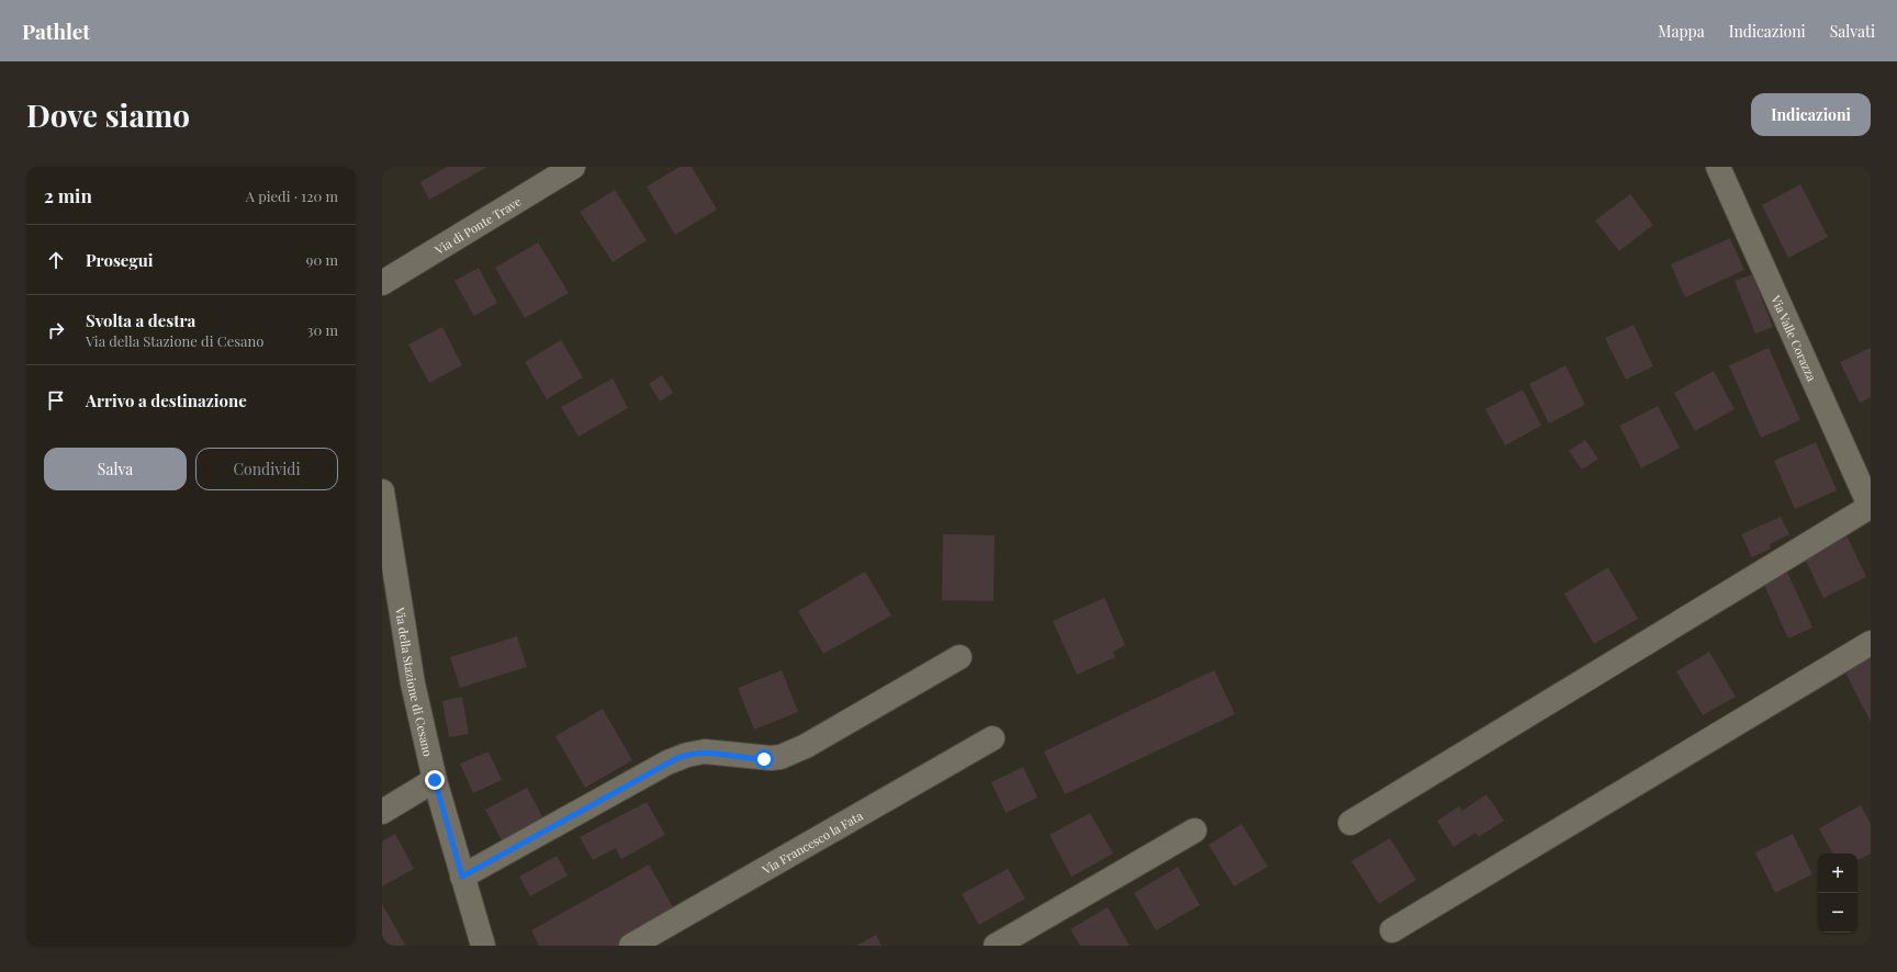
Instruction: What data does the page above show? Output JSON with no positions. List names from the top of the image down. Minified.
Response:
{"streets":{"street":["Via di Ponte Trave","Via Valle Corazza","Via della Stazione di Cesano","Via Francesco la Fata"]},"page":{"header":"Pathlet","nav":["Mappa","Indicazioni","Salvati"],"buttons":["Indicazioni",["Salva","Condividi"]],"title":"Dove siamo","heading":["2 min","A piedi · 120 m"],"list":[["Prosegui","90 m"],["Svolta a destra","Via della Stazione di Cesano","30 m"],"Arrivo a destinazione"],"map_buttons":["+","−"]}}
